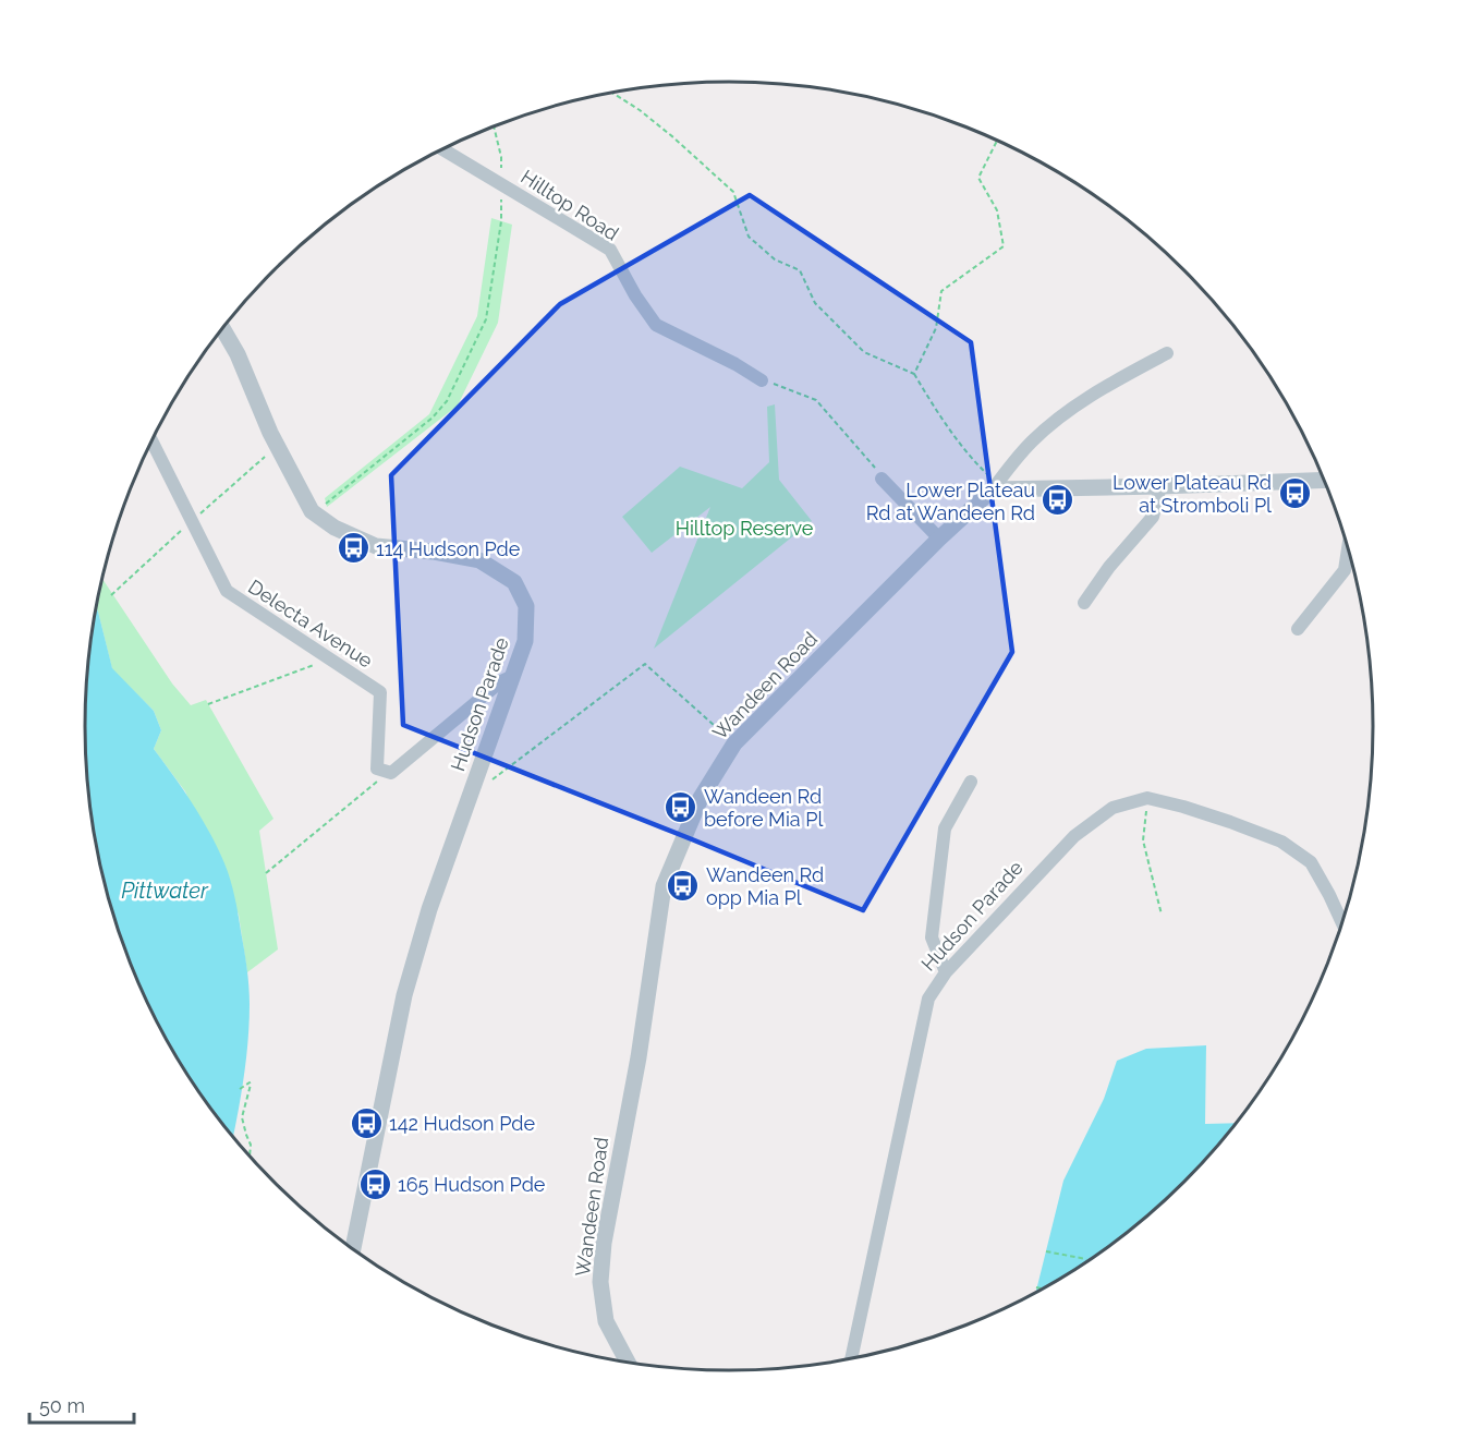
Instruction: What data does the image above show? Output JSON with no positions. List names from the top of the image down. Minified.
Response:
{"streets":{"street":["Hilltop Road","Delecta Avenue","Wandeen Road","Hudson Parade"]},"water":["Pittwater"],"parks":["Hilltop Reserve"],"places":{"bus stop":["Lower Plateau Rd at Stromboli Pl","Lower Plateau Rd at Wandeen Rd","114 Hudson Pde","Wandeen Rd before Mia Pl","Wandeen Rd opp Mia Pl","142 Hudson Pde","165 Hudson Pde"]},"scale_bar":"50 m"}
